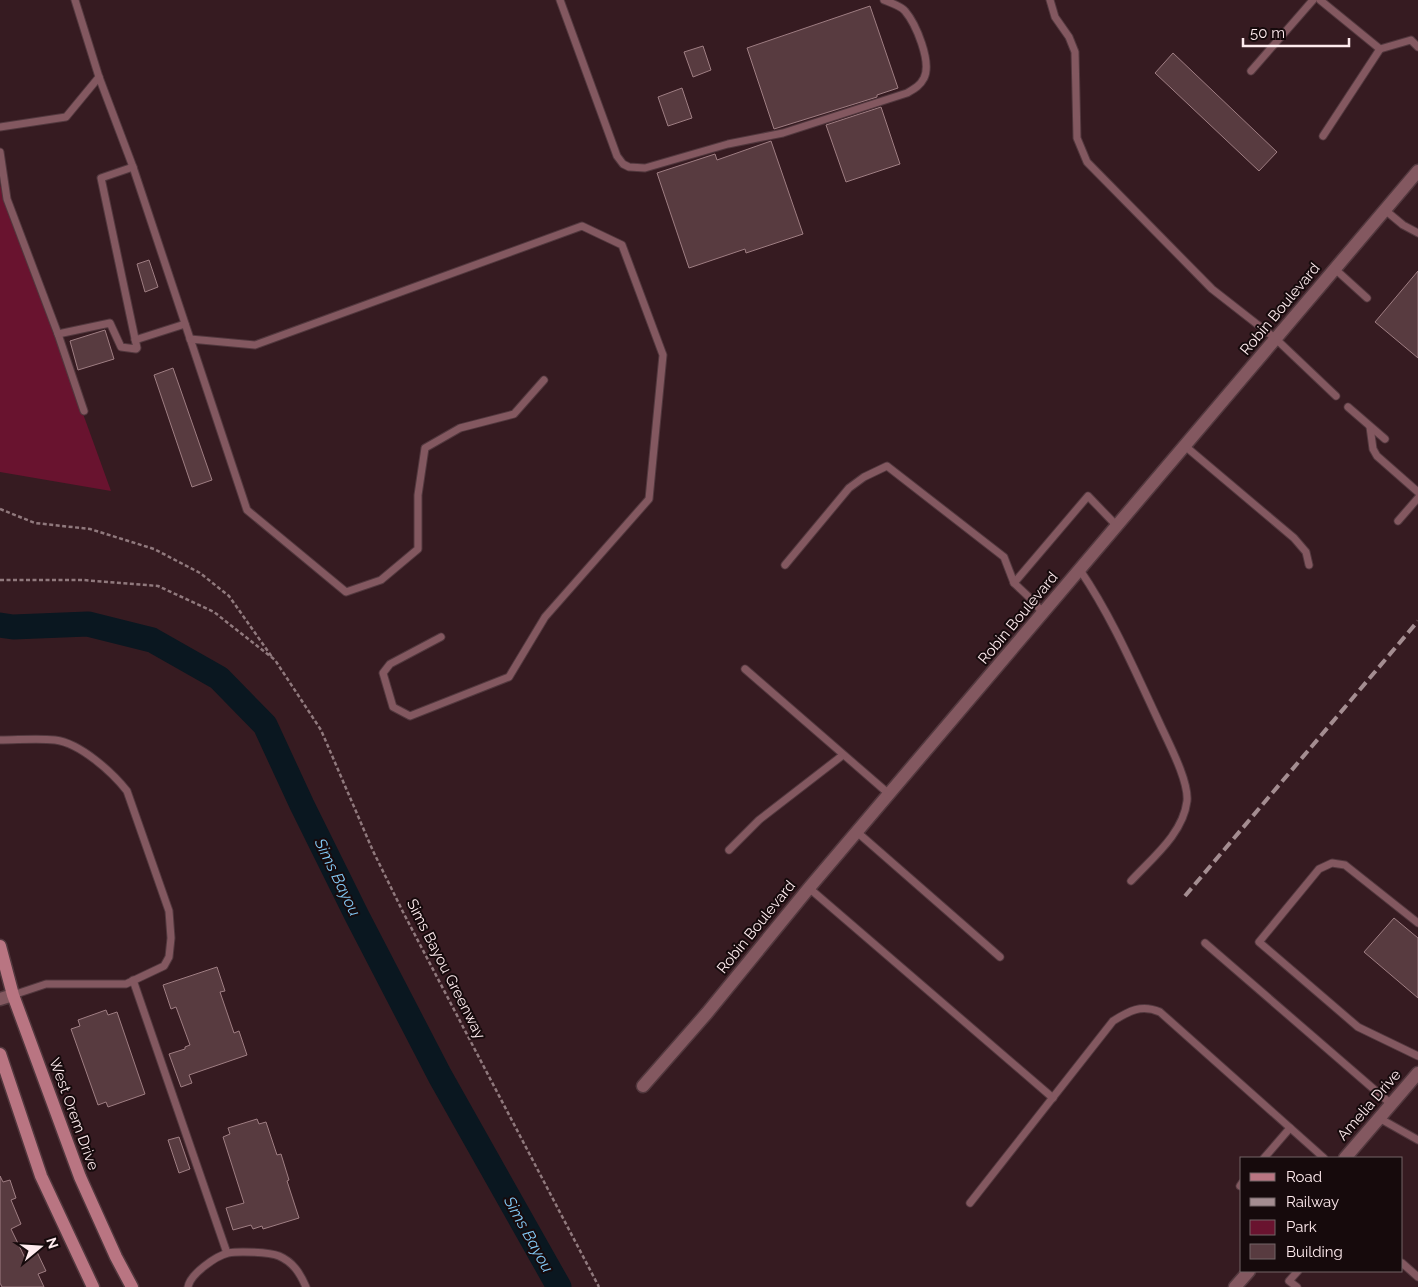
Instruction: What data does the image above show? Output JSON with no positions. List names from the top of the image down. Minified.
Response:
{"streets":{"main road":["West Orem Drive"],"street":["Robin Boulevard","Amelia Drive"],"path":["Sims Bayou Greenway"]},"water":["Sims Bayou"],"legend":["Road","Railway","Park","Building"],"scale_bar":"50 m","north":"right"}
